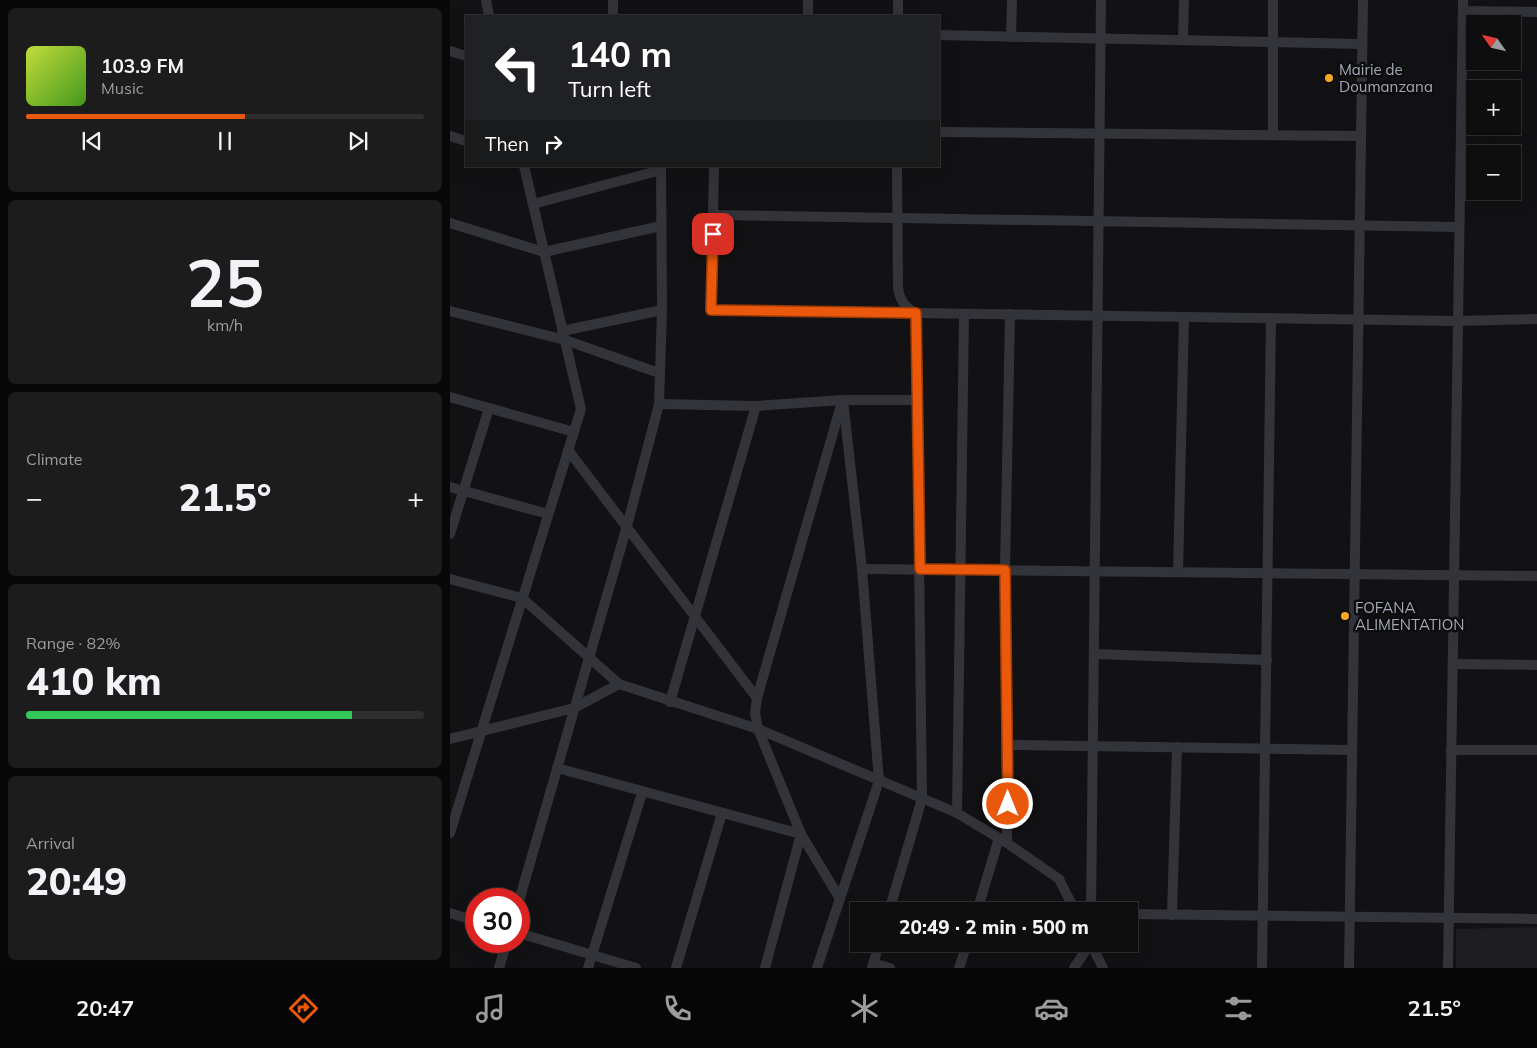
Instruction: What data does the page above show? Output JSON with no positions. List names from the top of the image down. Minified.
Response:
{"places":["Mairie de Doumanzana","FOFANA ALIMENTATION"],"north":"top left","page":{"map_buttons":["+","−"],"turn":["140 m","Turn left"],"song":["103.9 FM","Music"],"then":"Then","tile":[["25","km/h"],"Climate",["Range · 82%","410 km"],["Arrival","20:49"]],"heat":["−","21.5°","+"],"limit":"30","trip":"20:49 · 2 min · 500 m","tabs":["20:47","21.5°"]}}
